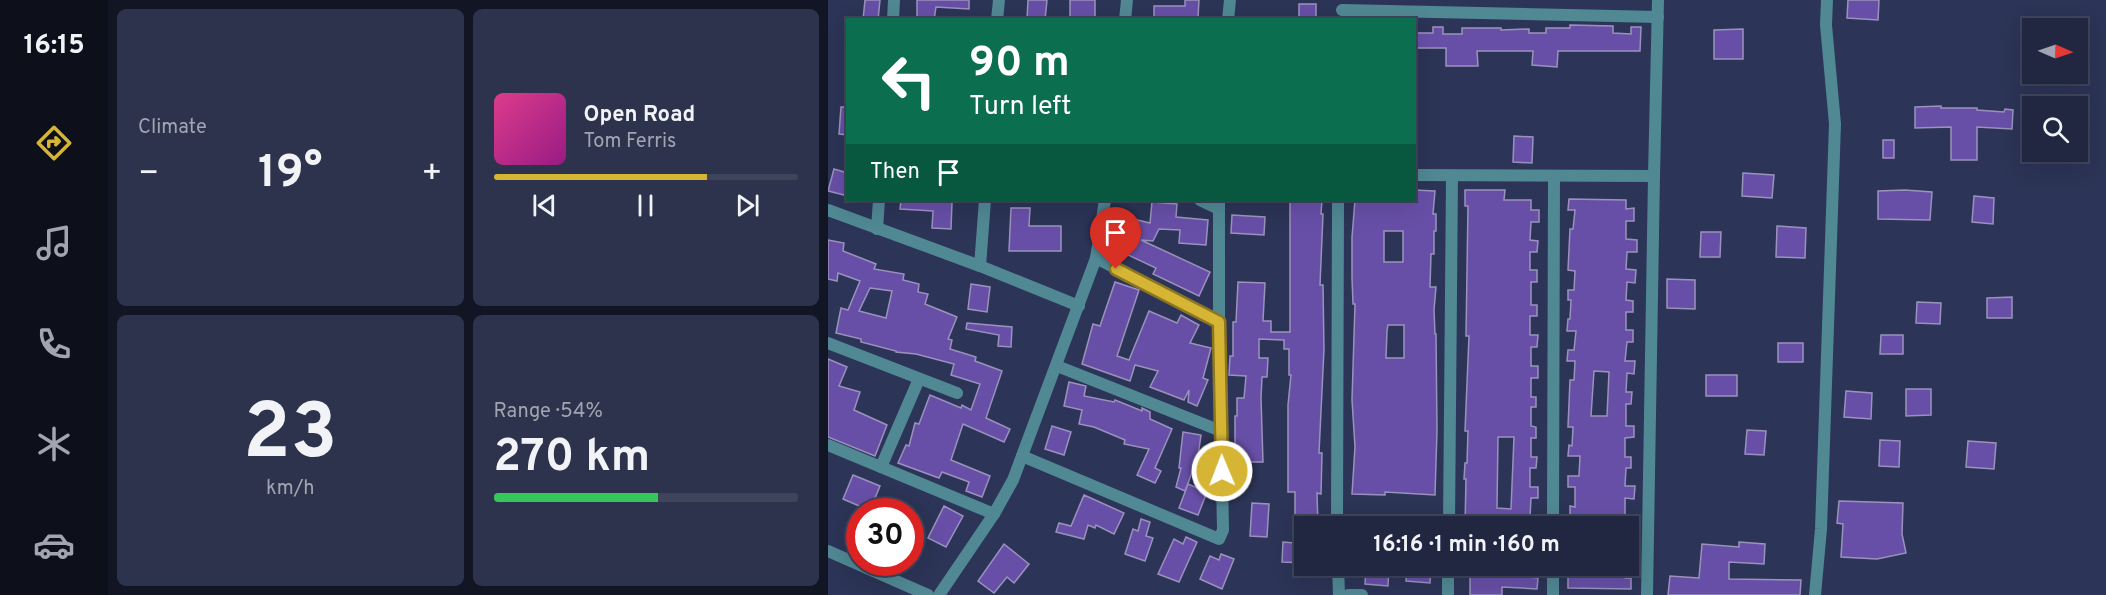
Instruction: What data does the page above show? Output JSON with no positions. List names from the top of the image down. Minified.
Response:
{"north":"right","page":{"tabs":"16:15","tile":["Climate",["23","km/h"],["Range · 54%","270 km"]],"turn":["90 m","Turn left"],"song":["Open Road","Tom Ferris"],"then":"Then","heat":["−","19°","+"],"limit":"30","trip":"16:16 · 1 min · 160 m"}}
